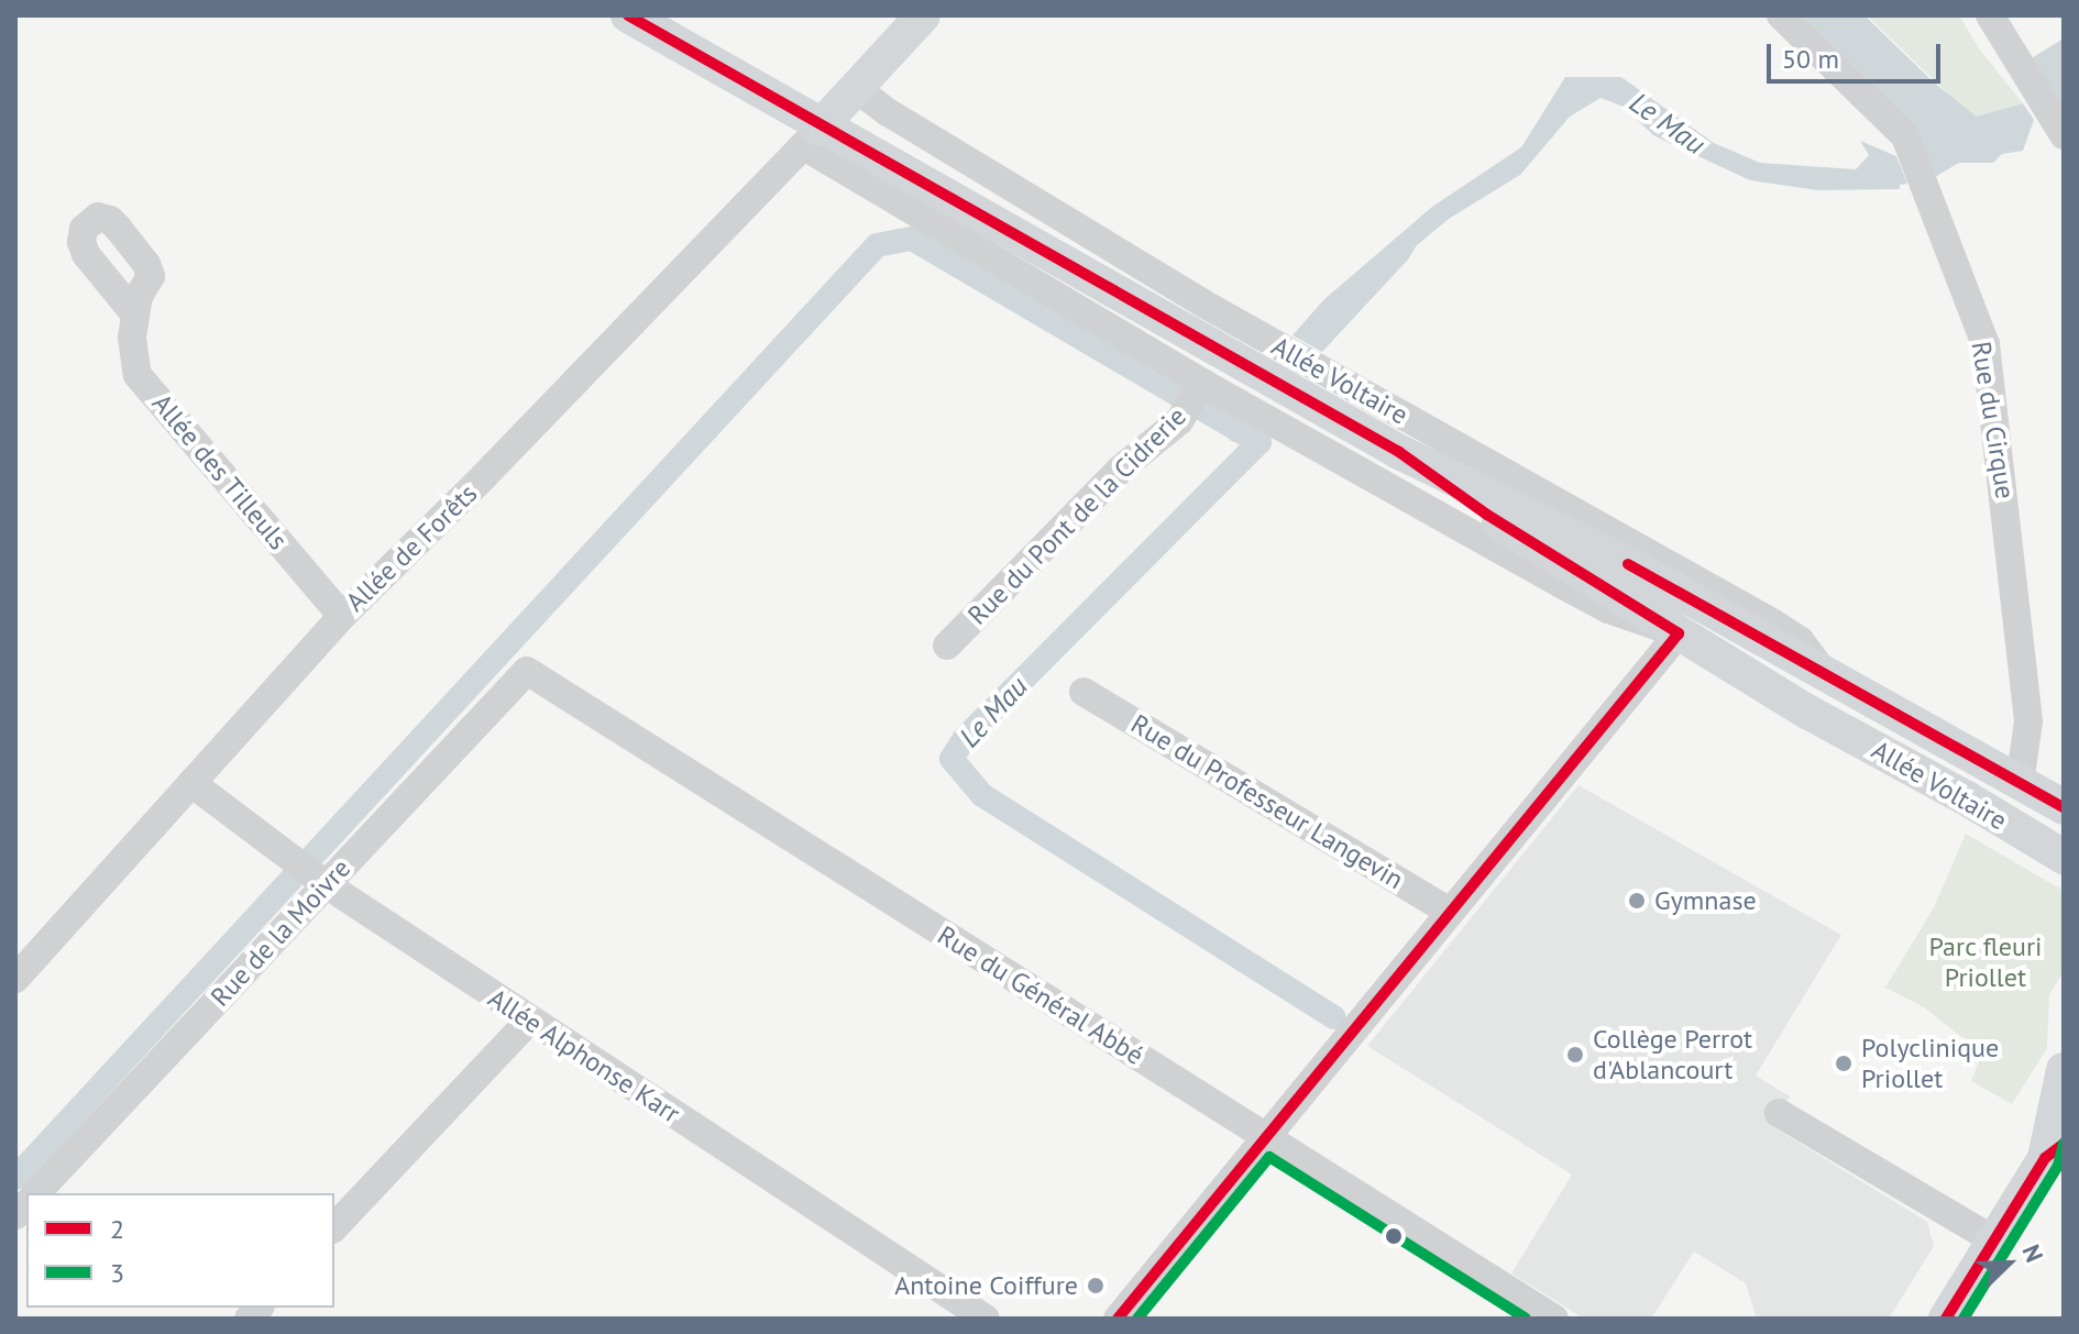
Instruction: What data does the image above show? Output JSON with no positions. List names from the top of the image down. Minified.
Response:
{"streets":{"main road":["Allée Voltaire"],"street":["Rue du Cirque","Allée des Tilleuls","Rue du Pont de la Cidrerie","Allée de Forêts","Rue du Professeur Langevin","Rue de la Moivre","Rue du Général Abbé","Allée Alphonse Karr"]},"crossings":[["Allée Voltaire","Rue du Cirque"],["Allée Voltaire","Rue du Pont de la Cidrerie"],["Allée Voltaire","Allée de Forêts"],["Allée des Tilleuls","Allée de Forêts"],["Allée de Forêts","Allée Alphonse Karr"],["Rue de la Moivre","Rue du Général Abbé"],["Rue de la Moivre","Allée Alphonse Karr"]],"water":["Le Mau"],"parks":["Parc fleuri Priollet"],"places":["Gymnase","Collège Perrot d'Ablancourt","Polyclinique Priollet","Antoine Coiffure"],"lines":["transit line 2","transit line 3"],"legend":["2","3"],"scale_bar":"50 m","north":"top right"}
